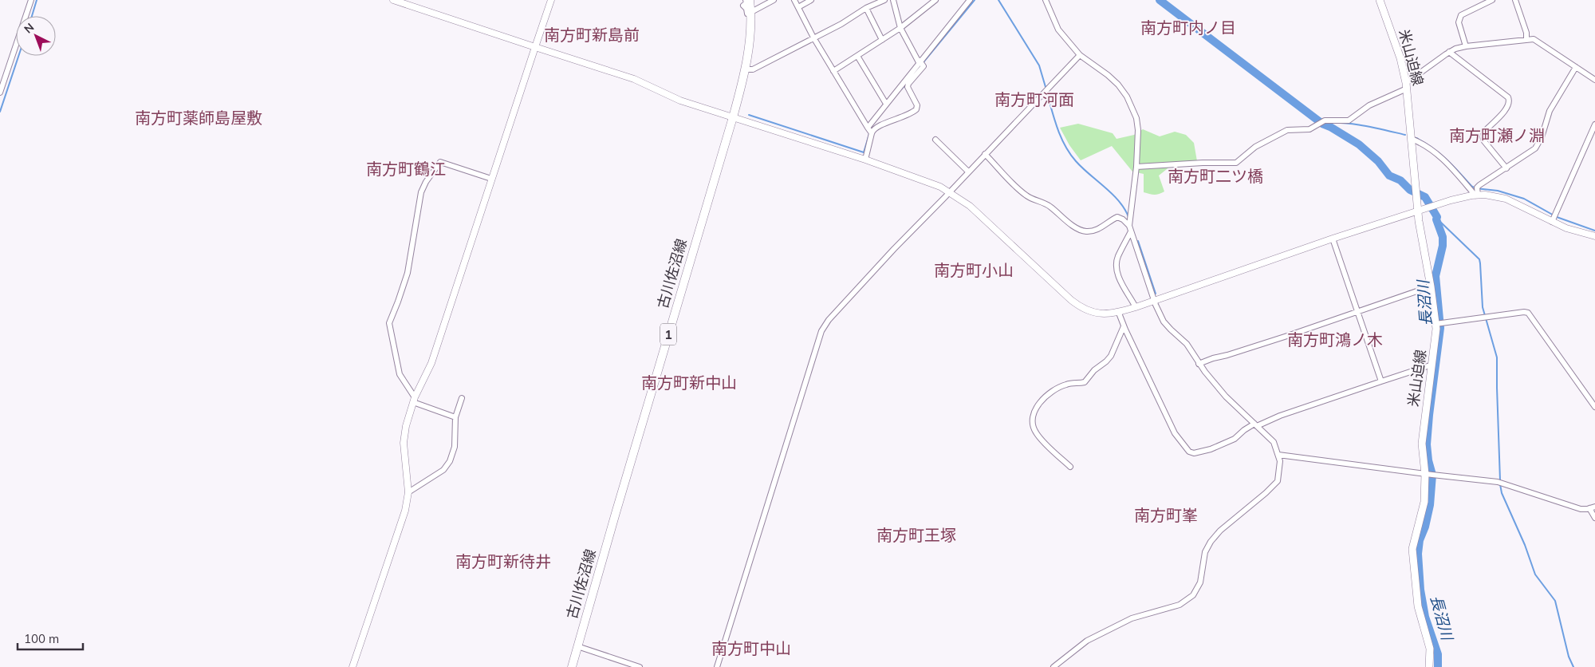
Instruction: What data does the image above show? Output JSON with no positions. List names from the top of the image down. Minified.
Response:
{"streets":{"main road":["米山迫線","古川佐沼線","1"]},"districts":["南方町内ノ目","南方町新島前","南方町河面","南方町薬師島屋敷","南方町瀬ノ淵","南方町鶴江","南方町二ツ橋","南方町小山","南方町鴻ノ木","南方町新中山","南方町峯","南方町王塚","南方町新待井","南方町中山"],"water":["長沼川"],"scale_bar":"100 m","north":"top left"}
